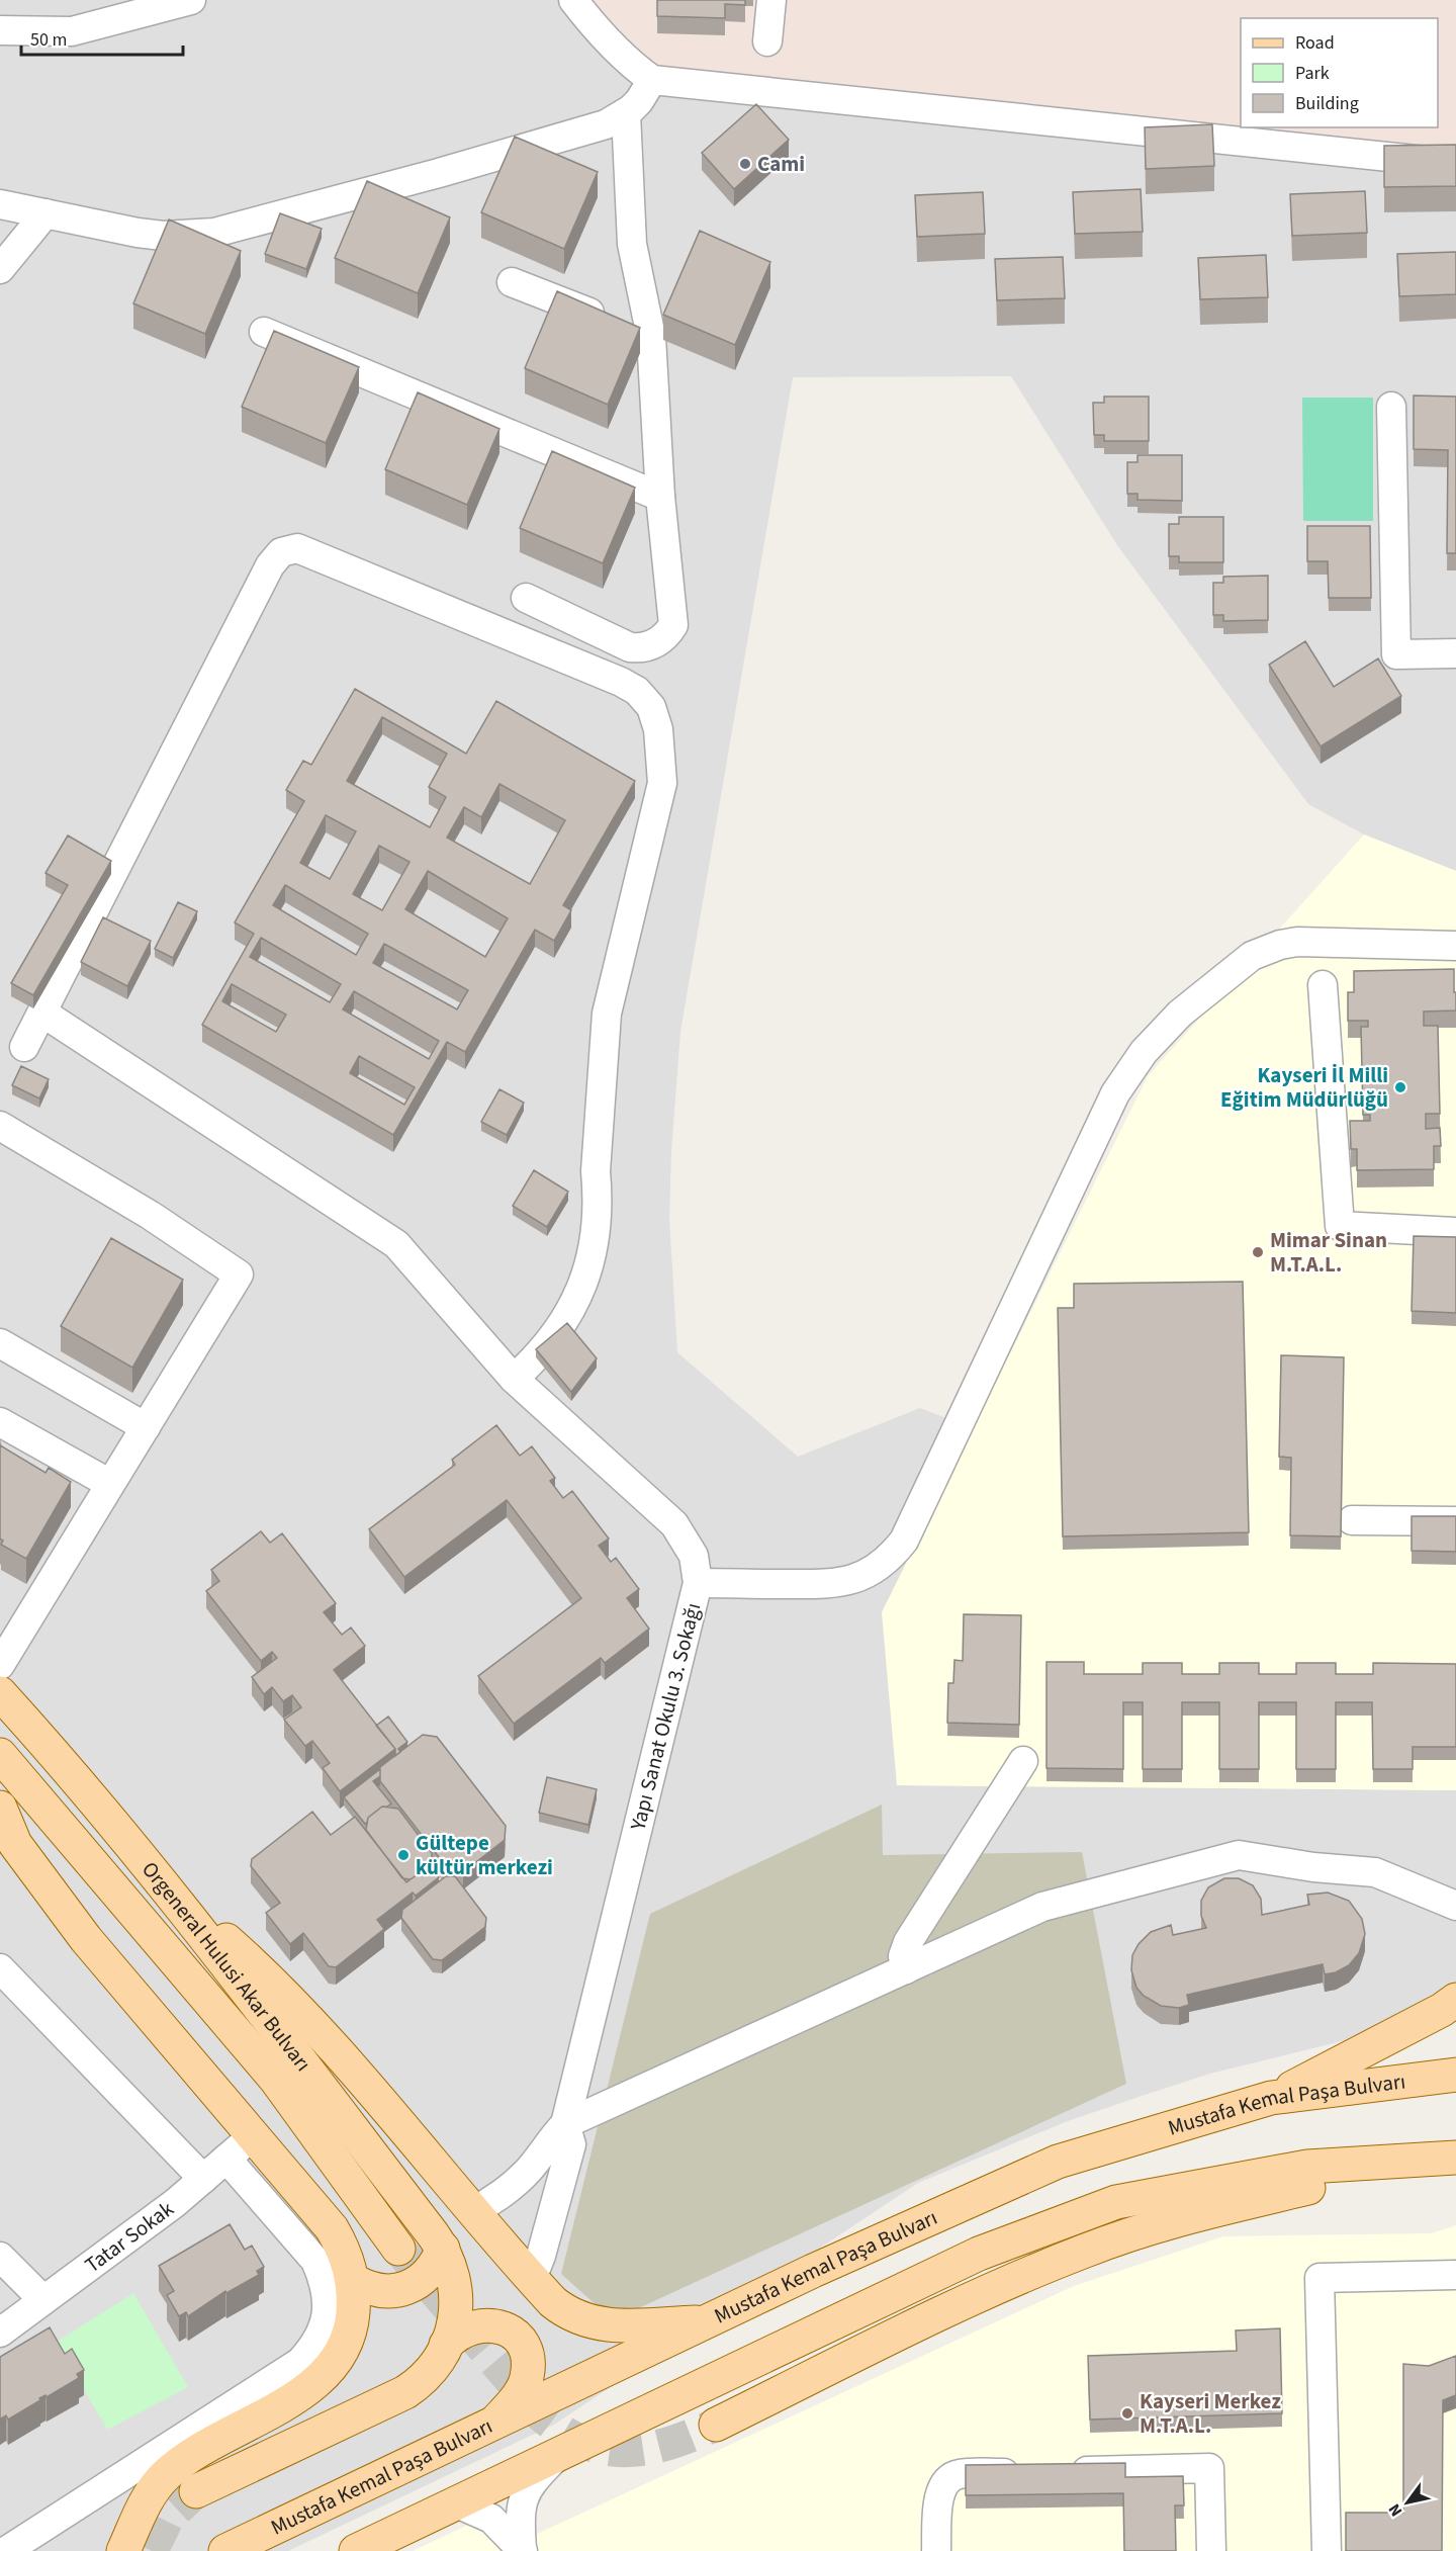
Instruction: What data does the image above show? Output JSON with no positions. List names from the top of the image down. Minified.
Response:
{"streets":{"main road":["Orgeneral Hulusi Akar Bulvarı","Mustafa Kemal Paşa Bulvarı"],"street":["Yapı Sanat Okulu 3. Sokağı","Tatar Sokak"]},"places":["Cami","Kayseri İl Milli Eğitim Müdürlüğü","Mimar Sinan M.T.A.L.","Gültepe kültür merkezi","Kayseri Merkez M.T.A.L."],"legend":["Road","Park","Building"],"scale_bar":"50 m","north":"bottom left"}
